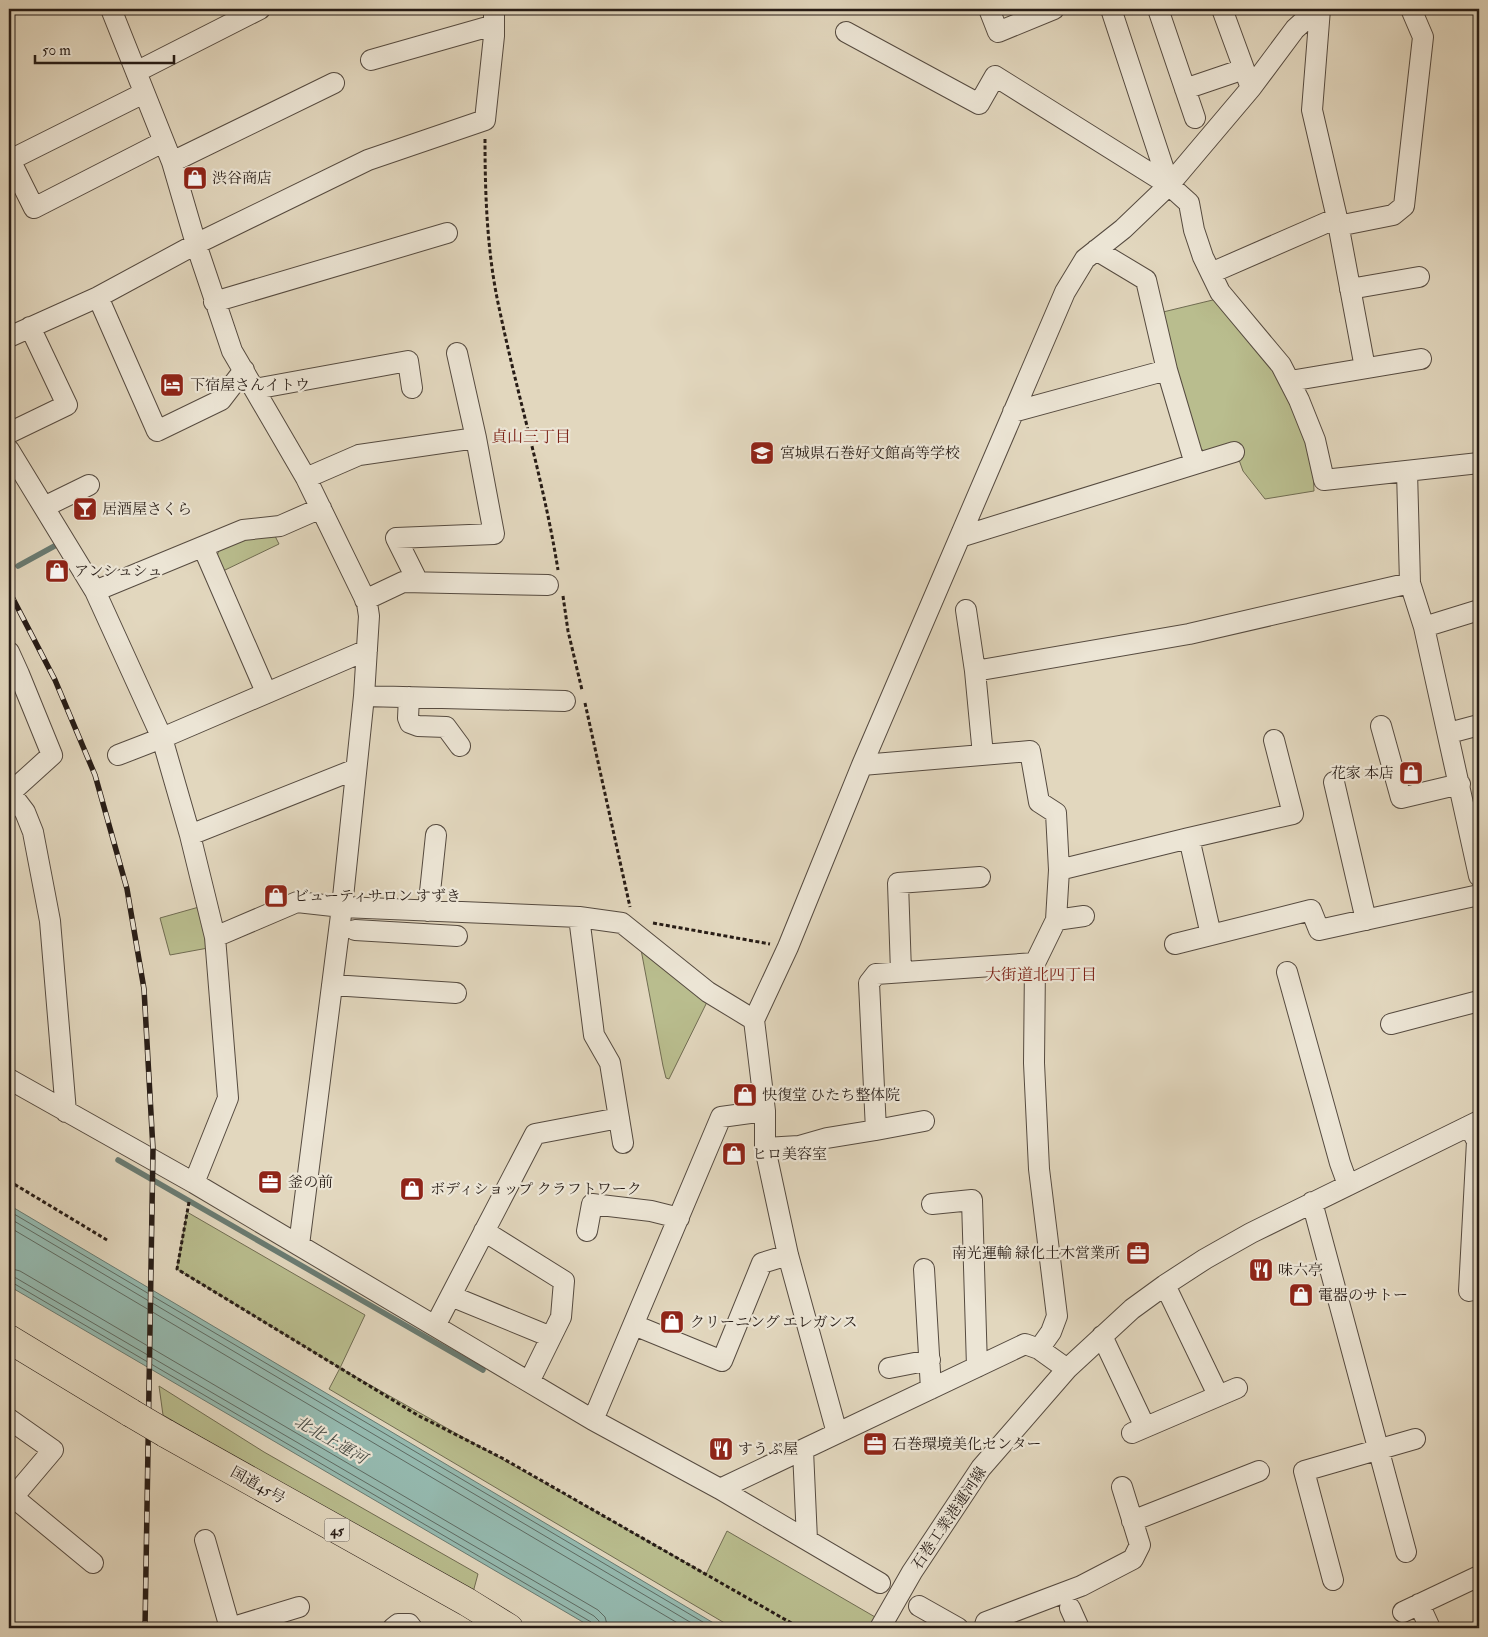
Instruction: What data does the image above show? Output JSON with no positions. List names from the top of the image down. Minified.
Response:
{"streets":{"highway":["国道45号","45"],"street":["石巻工業港運河線"]},"districts":["貞山三丁目","大街道北四丁目"],"water":["北北上運河"],"places":{"shop":["渋谷商店","アンシュシュ","花家 本店","ビューティサロン すずき","快復堂 ひたち整体院","ヒロ美容室","ボディショップ クラフトワーク","電器のサトー","クリーニング エレガンス"],"hotel":["下宿屋さんイトウ"],"school or university":["宮城県石巻好文館高等学校"],"bar":["居酒屋さくら"],"office":["釜の前","南光運輸 緑化土木営業所","石巻環境美化センター"],"restaurant":["味六亭","すうぷ屋"]},"scale_bar":"50 m"}
